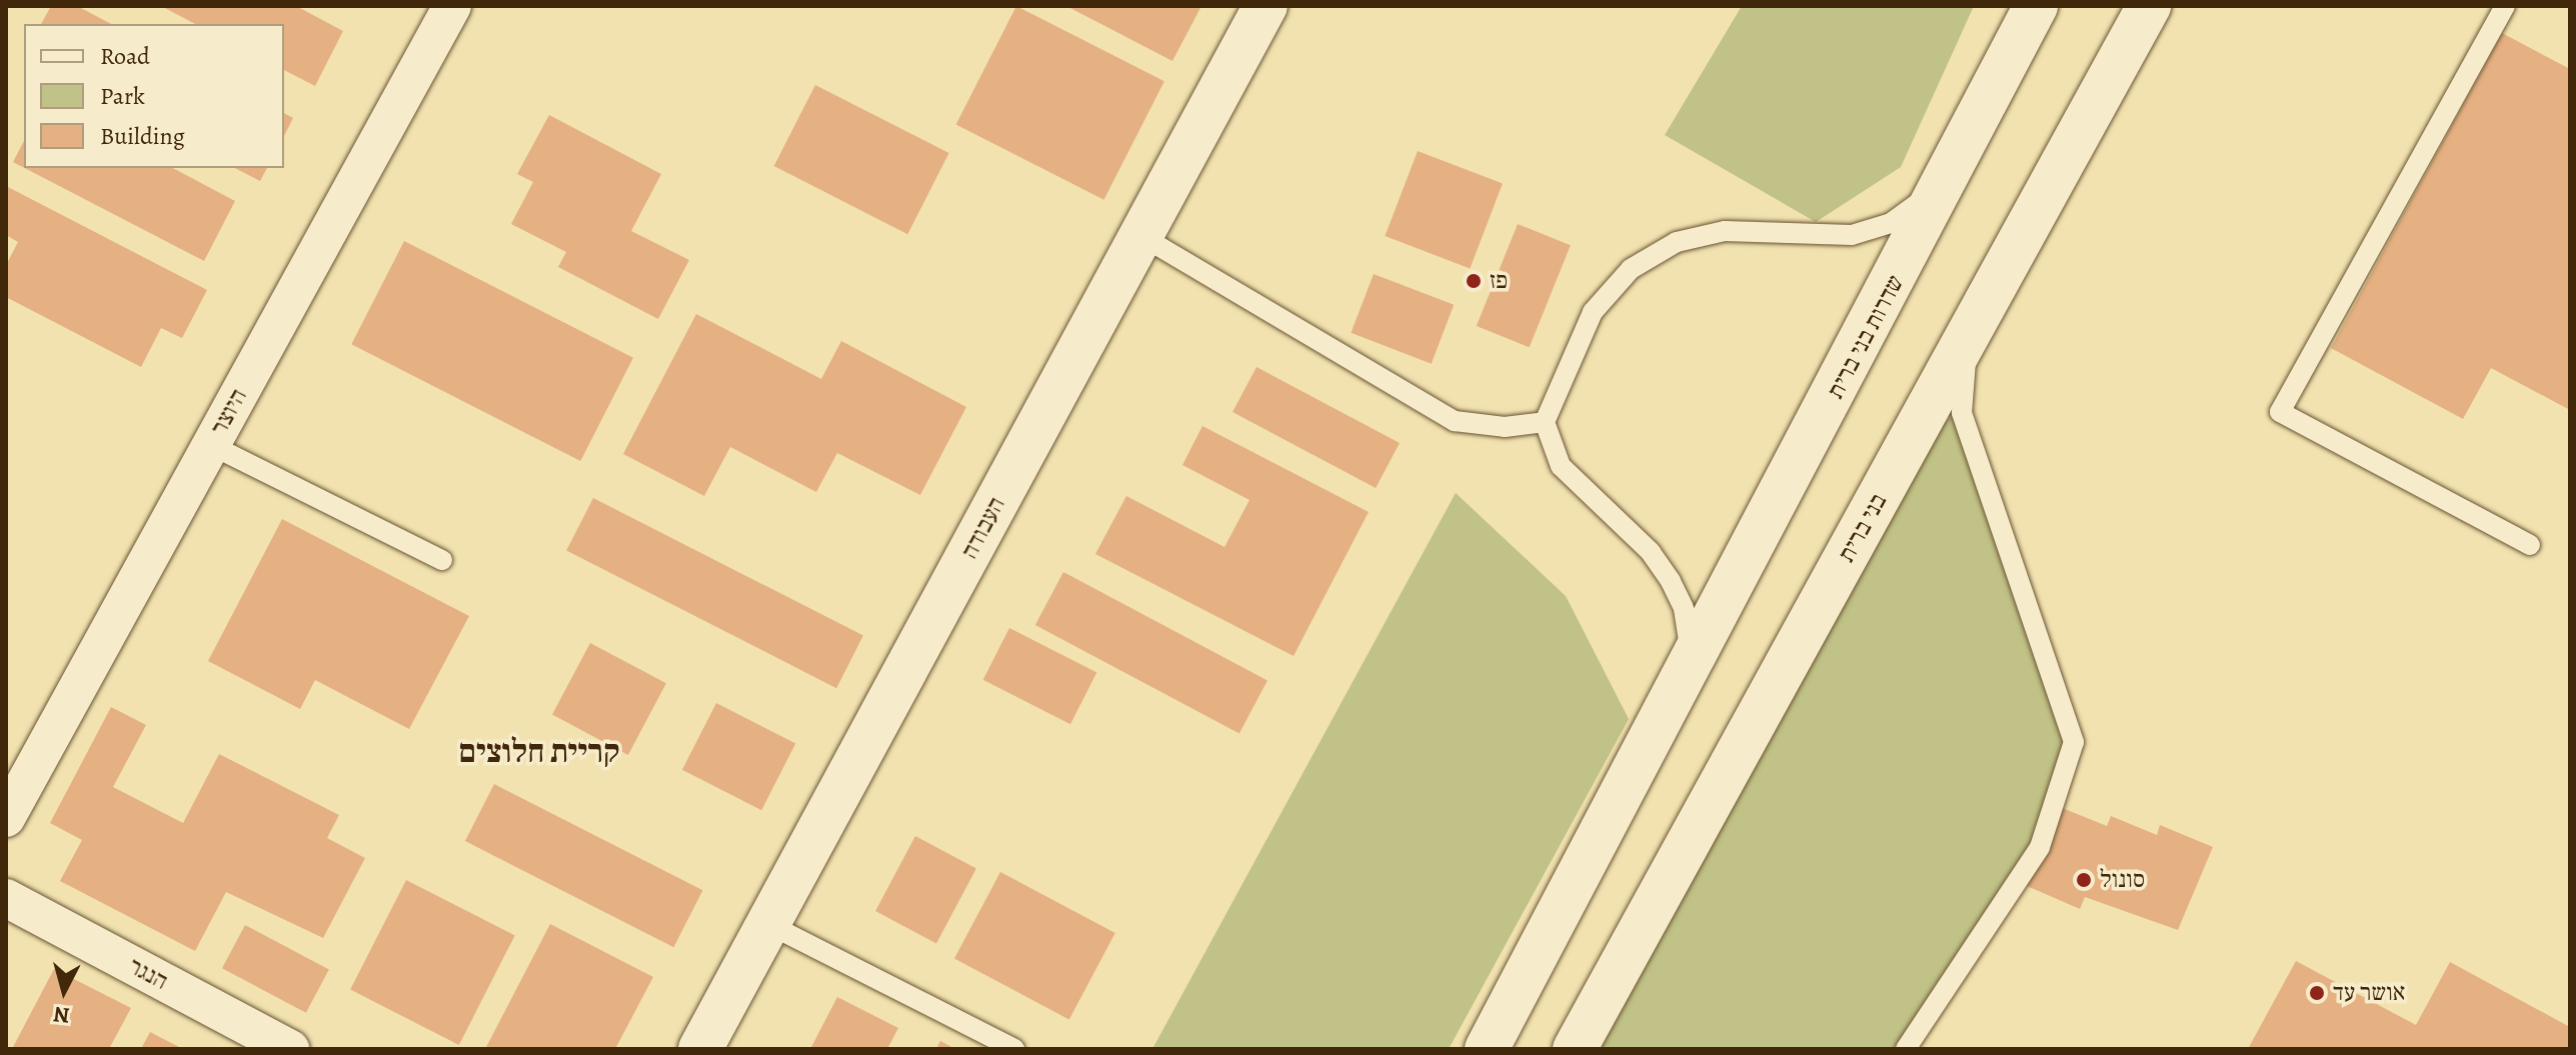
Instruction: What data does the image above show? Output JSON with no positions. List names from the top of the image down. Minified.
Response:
{"streets":{"main road":["שדרות בני ברית","העבודה","בני ברית"],"street":["היוצר","הנגר"]},"districts":["קריית חלוצים"],"places":["פז","סונול","אושר עד"],"legend":["Road","Park","Building"],"north":"bottom"}
